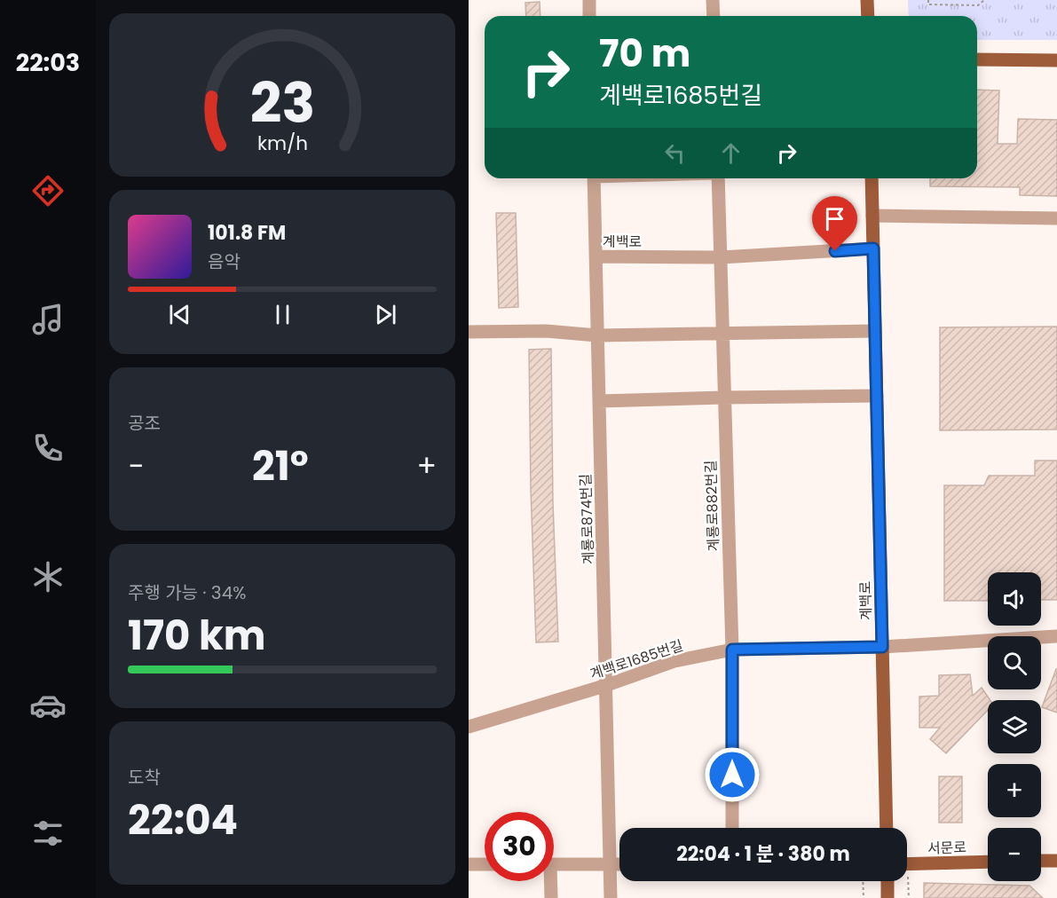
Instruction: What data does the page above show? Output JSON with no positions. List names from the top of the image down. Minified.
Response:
{"streets":{"main road":["계백로","서문로"],"street":["계룡로882번길","계룡로874번길","계백로1685번길"]},"crossings":[["계백로","계룡로882번길"],["계백로","계룡로874번길"],["계백로","계백로1685번길"],["계룡로882번길","계백로1685번길"],["계룡로874번길","계백로1685번길"]],"page":{"tabs":"22:03","turn":["70 m","계백로1685번길"],"song":["101.8 FM","음악"],"tile":["공조",["주행 가능 · 34%","170 km"],["도착","22:04"]],"heat":["−","21°","+"],"map_buttons":["+","−"],"limit":"30","trip":"22:04 · 1 분 · 380 m","gauge":["23","km/h"]}}
